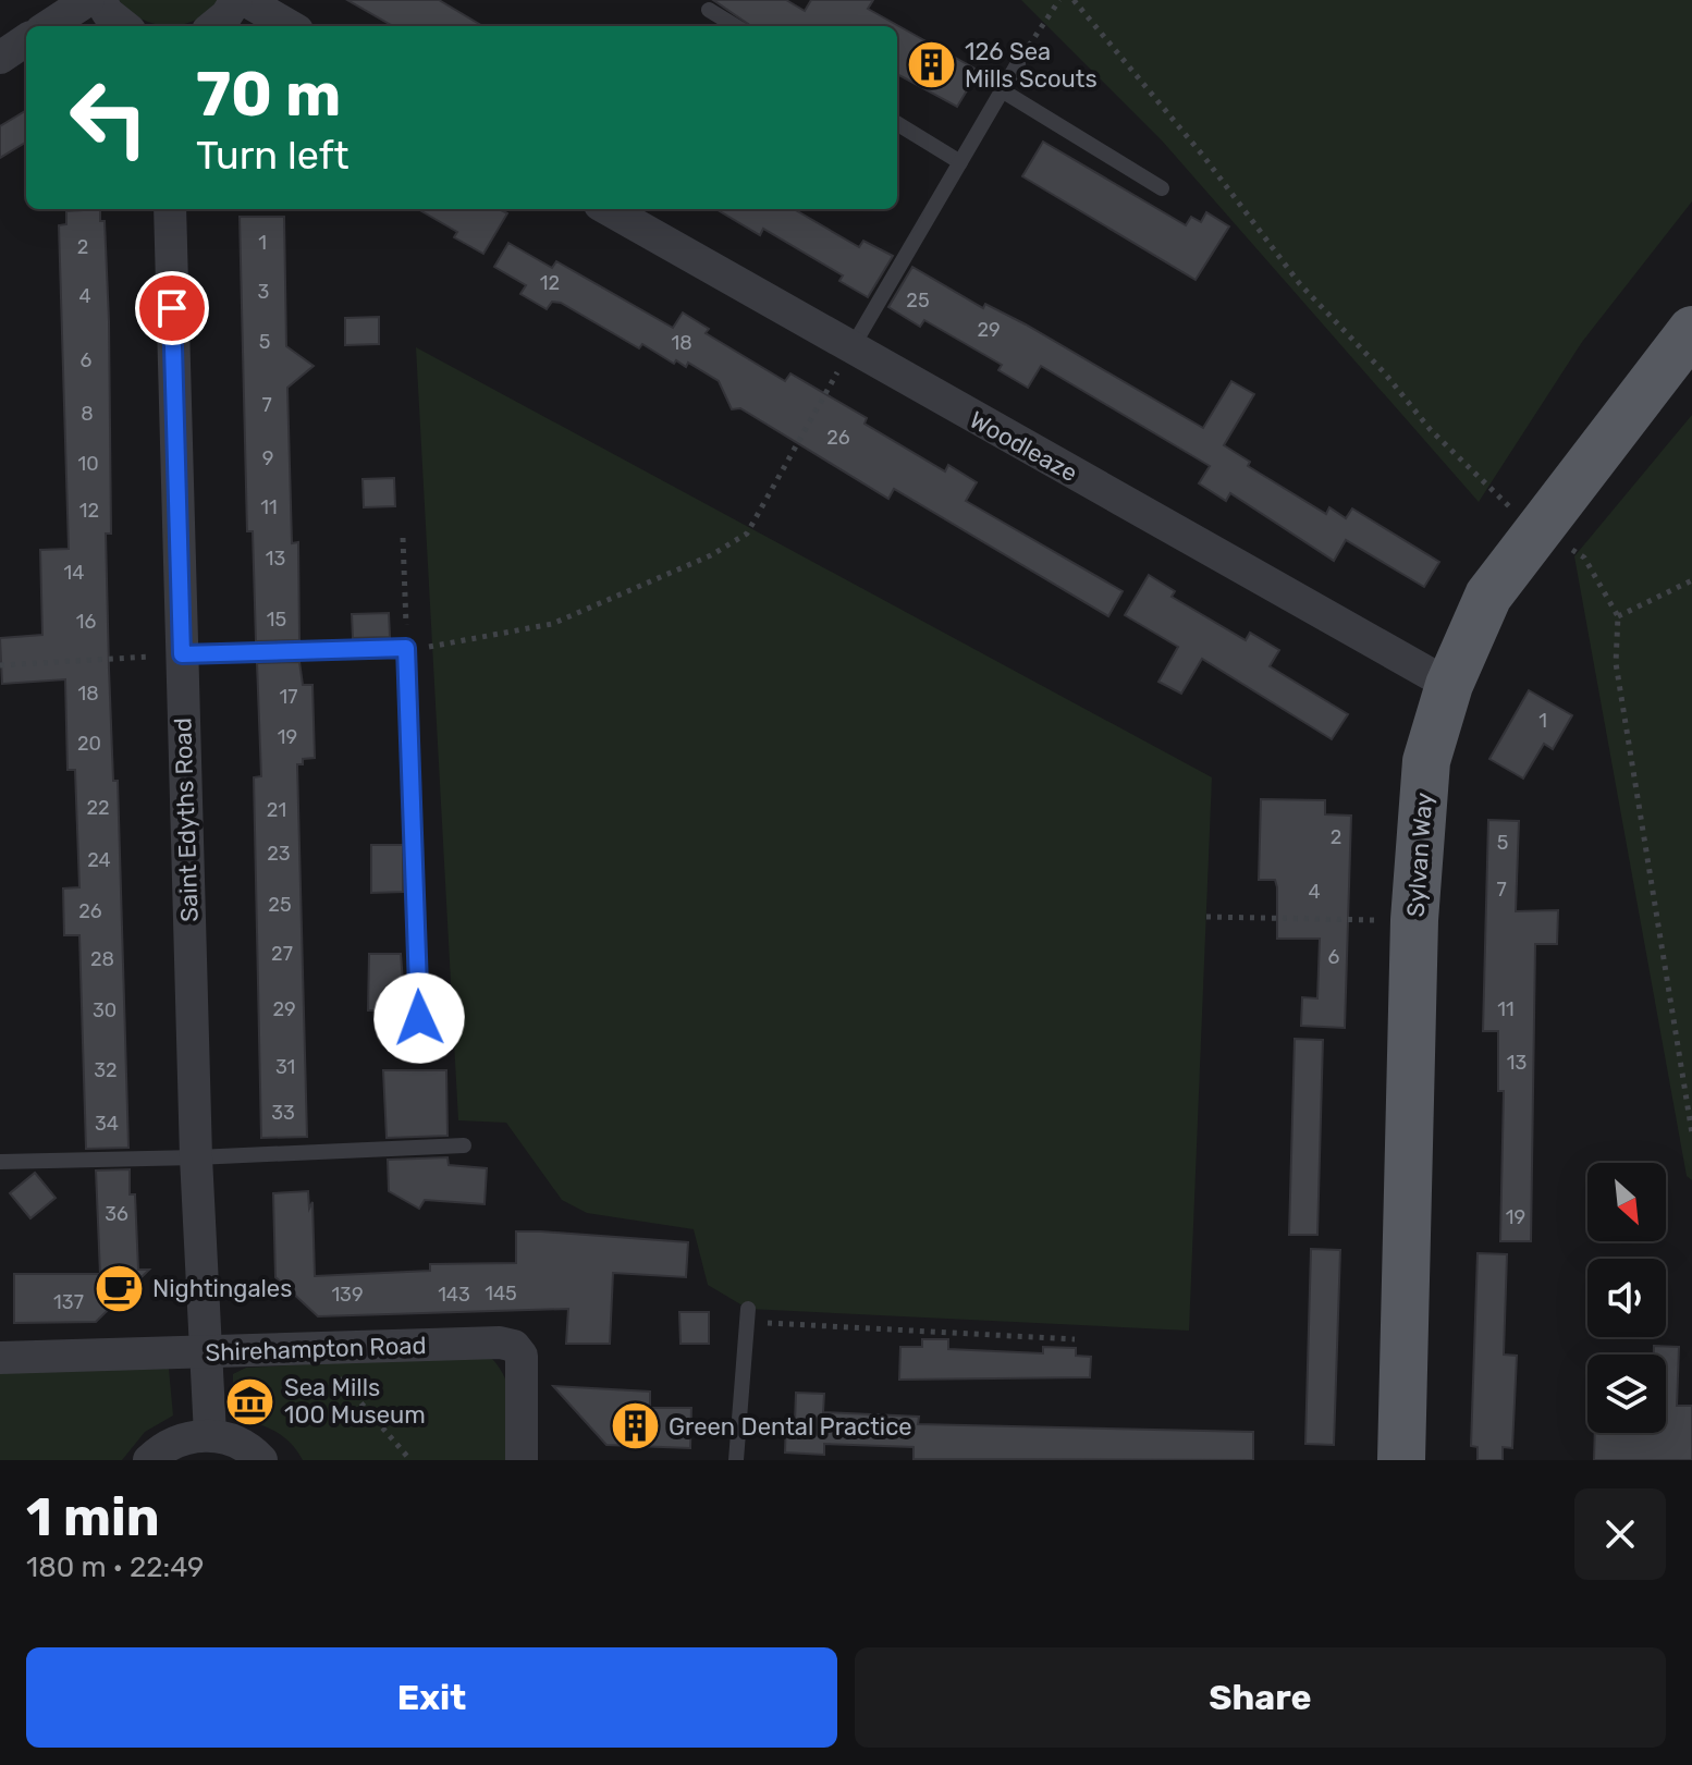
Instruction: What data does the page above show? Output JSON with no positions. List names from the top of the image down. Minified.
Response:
{"streets":{"main road":["Sylvan Way"],"street":["Woodleaze","Saint Edyths Road","Shirehampton Road"]},"crossings":[["Woodleaze","Sylvan Way"],["Saint Edyths Road","Shirehampton Road"]],"places":{"building":["126 Sea Mills Scouts","Green Dental Practice"],"cafe":["Nightingales"],"museum":["Sea Mills 100 Museum"]},"house_numbers":["1","2","12","3","4","25","29","5","18","6","7","8","26","9","10","11","12","13","14","15","16","18","17","1","19","20","22","21","2","5","23","24","7","4","25","26","27","6","28","29","11","30","13","31","32","33","34","36","19","145","139","143","137"],"north":"bottom right","page":{"turn":["70 m","Turn left"],"heading":["1 min","180 m · 22:49"],"buttons":["Exit","Share"]}}
